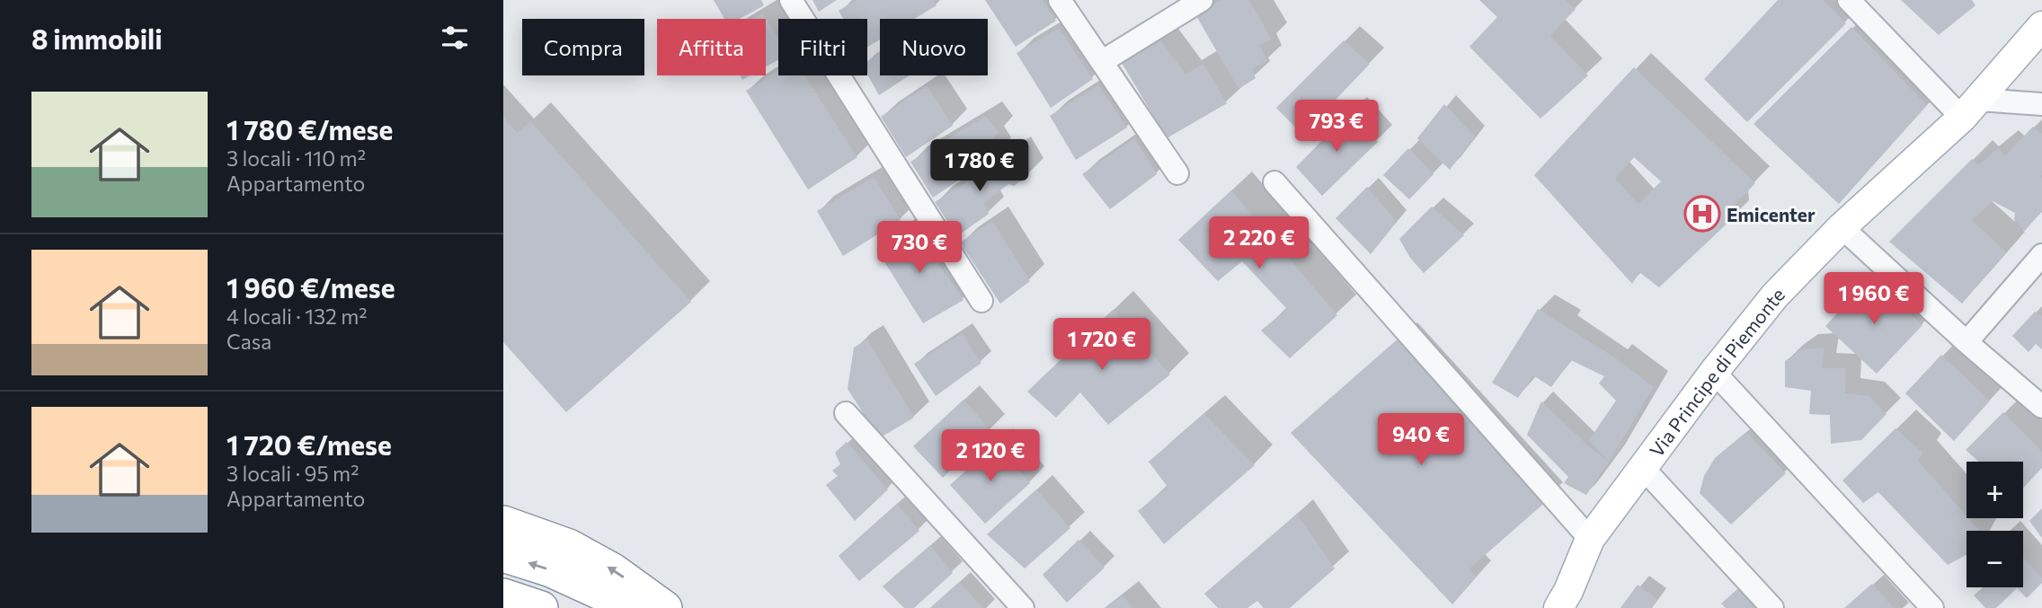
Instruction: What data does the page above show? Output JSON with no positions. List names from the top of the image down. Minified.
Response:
{"streets":{"main road":["Via Principe di Piemonte"]},"places":{"hospital":["Emicenter"]},"page":{"heading":"8 immobili","chip":["Compra","Affitta","Filtri","Nuovo"],"list":[{"name":"1 780 €/mese","note":"3 locali · 110 m² · Appartamento"},{"name":"1 960 €/mese","note":"4 locali · 132 m² · Casa"},{"name":"1 720 €/mese","note":"3 locali · 95 m² · Appartamento"}],"price":["793 €","1 780 €","2 220 €","730 €","1 960 €","1 720 €","940 €","2 120 €"],"map_buttons":["+","−"]}}
